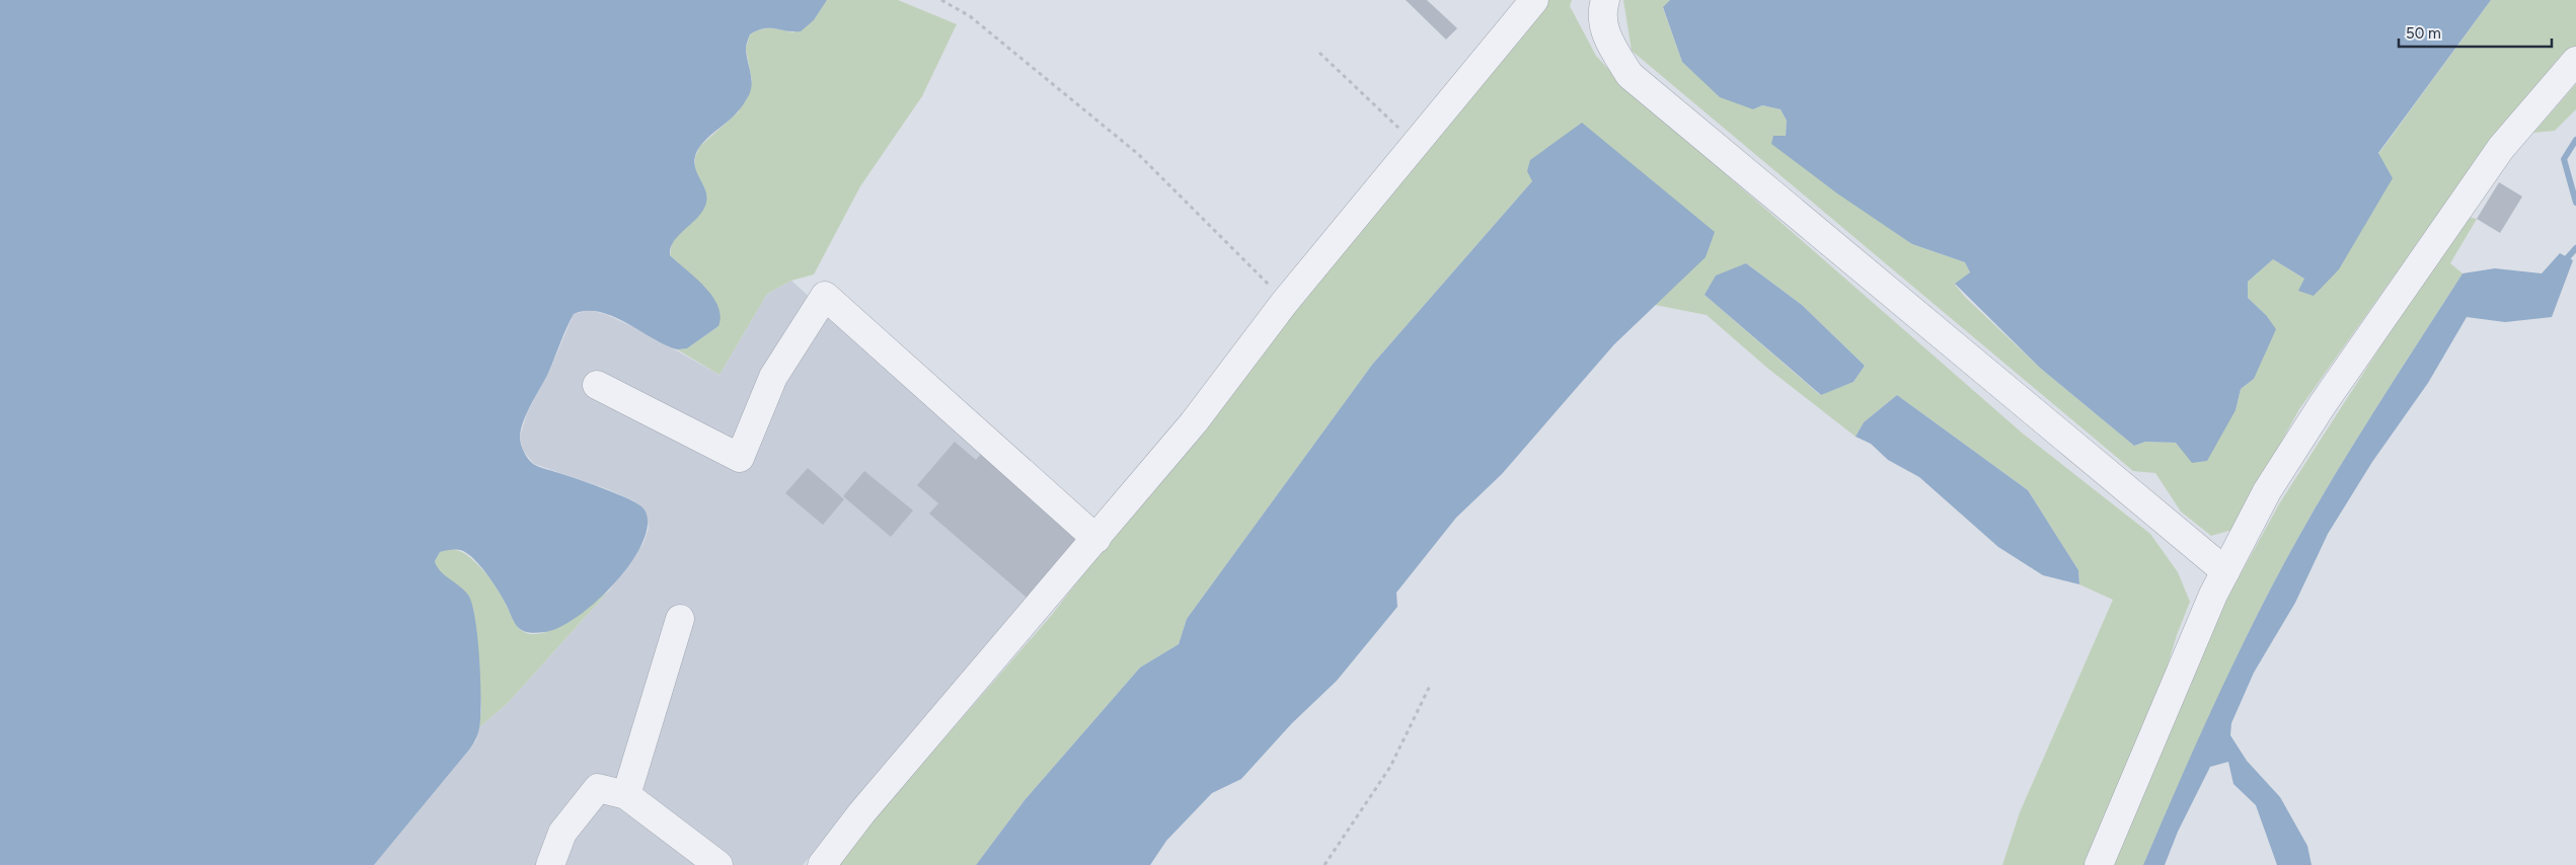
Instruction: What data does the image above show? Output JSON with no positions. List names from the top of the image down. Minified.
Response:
{"scale_bar":"50 m"}
